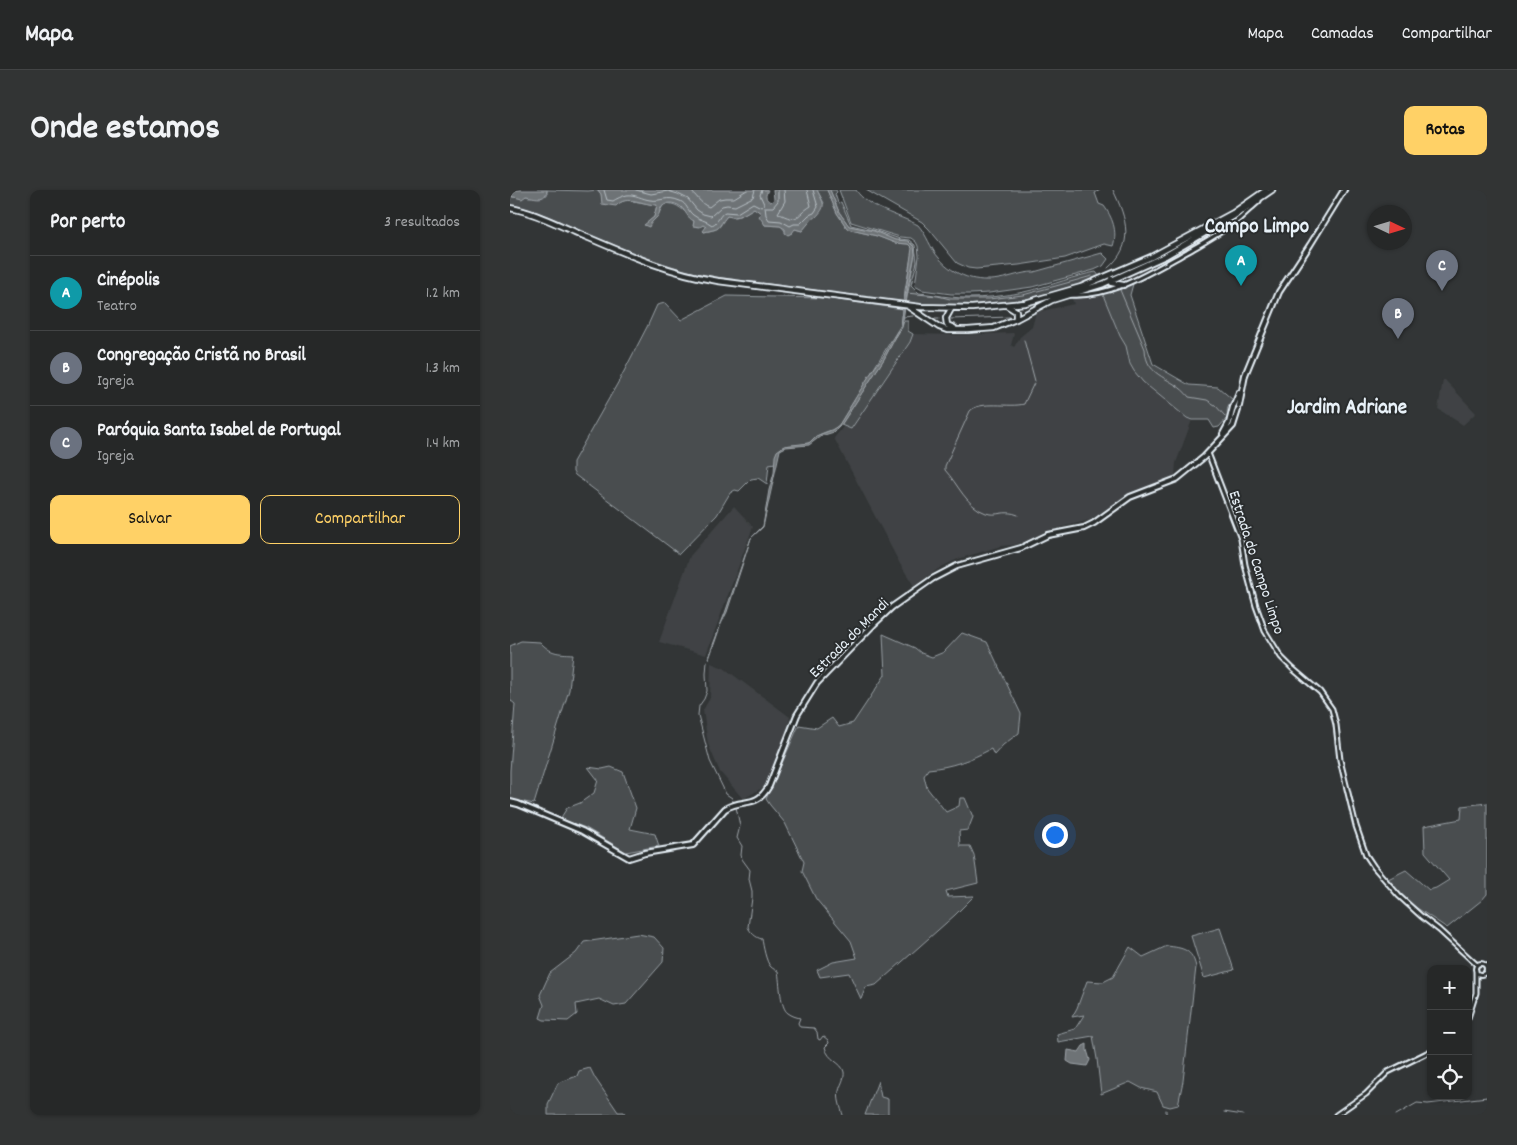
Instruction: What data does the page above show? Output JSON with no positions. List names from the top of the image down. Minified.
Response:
{"streets":{"main road":["Estrada do Mandi"],"street":["Estrada do Campo Limpo"]},"crossings":[["Estrada do Campo Limpo","Estrada do Mandi"]],"districts":["Campo Limpo","Jardim Adriane"],"north":"right","page":{"header":"Mapa","nav":["Mapa","Camadas","Compartilhar"],"title":"Onde estamos","buttons":["Rotas",["Salvar","Compartilhar"]],"heading":["Por perto","3 resultados"],"pins":["A","C","B"],"list":[{"mark":"A","name":"Cinépolis","note":"Teatro","value":"1.2 km"},{"mark":"B","name":"Congregação Cristã no Brasil","note":"Igreja","value":"1.3 km"},{"mark":"C","name":"Paróquia Santa Isabel de Portugal","note":"Igreja","value":"1.4 km"}],"map_buttons":["+","−"]}}
